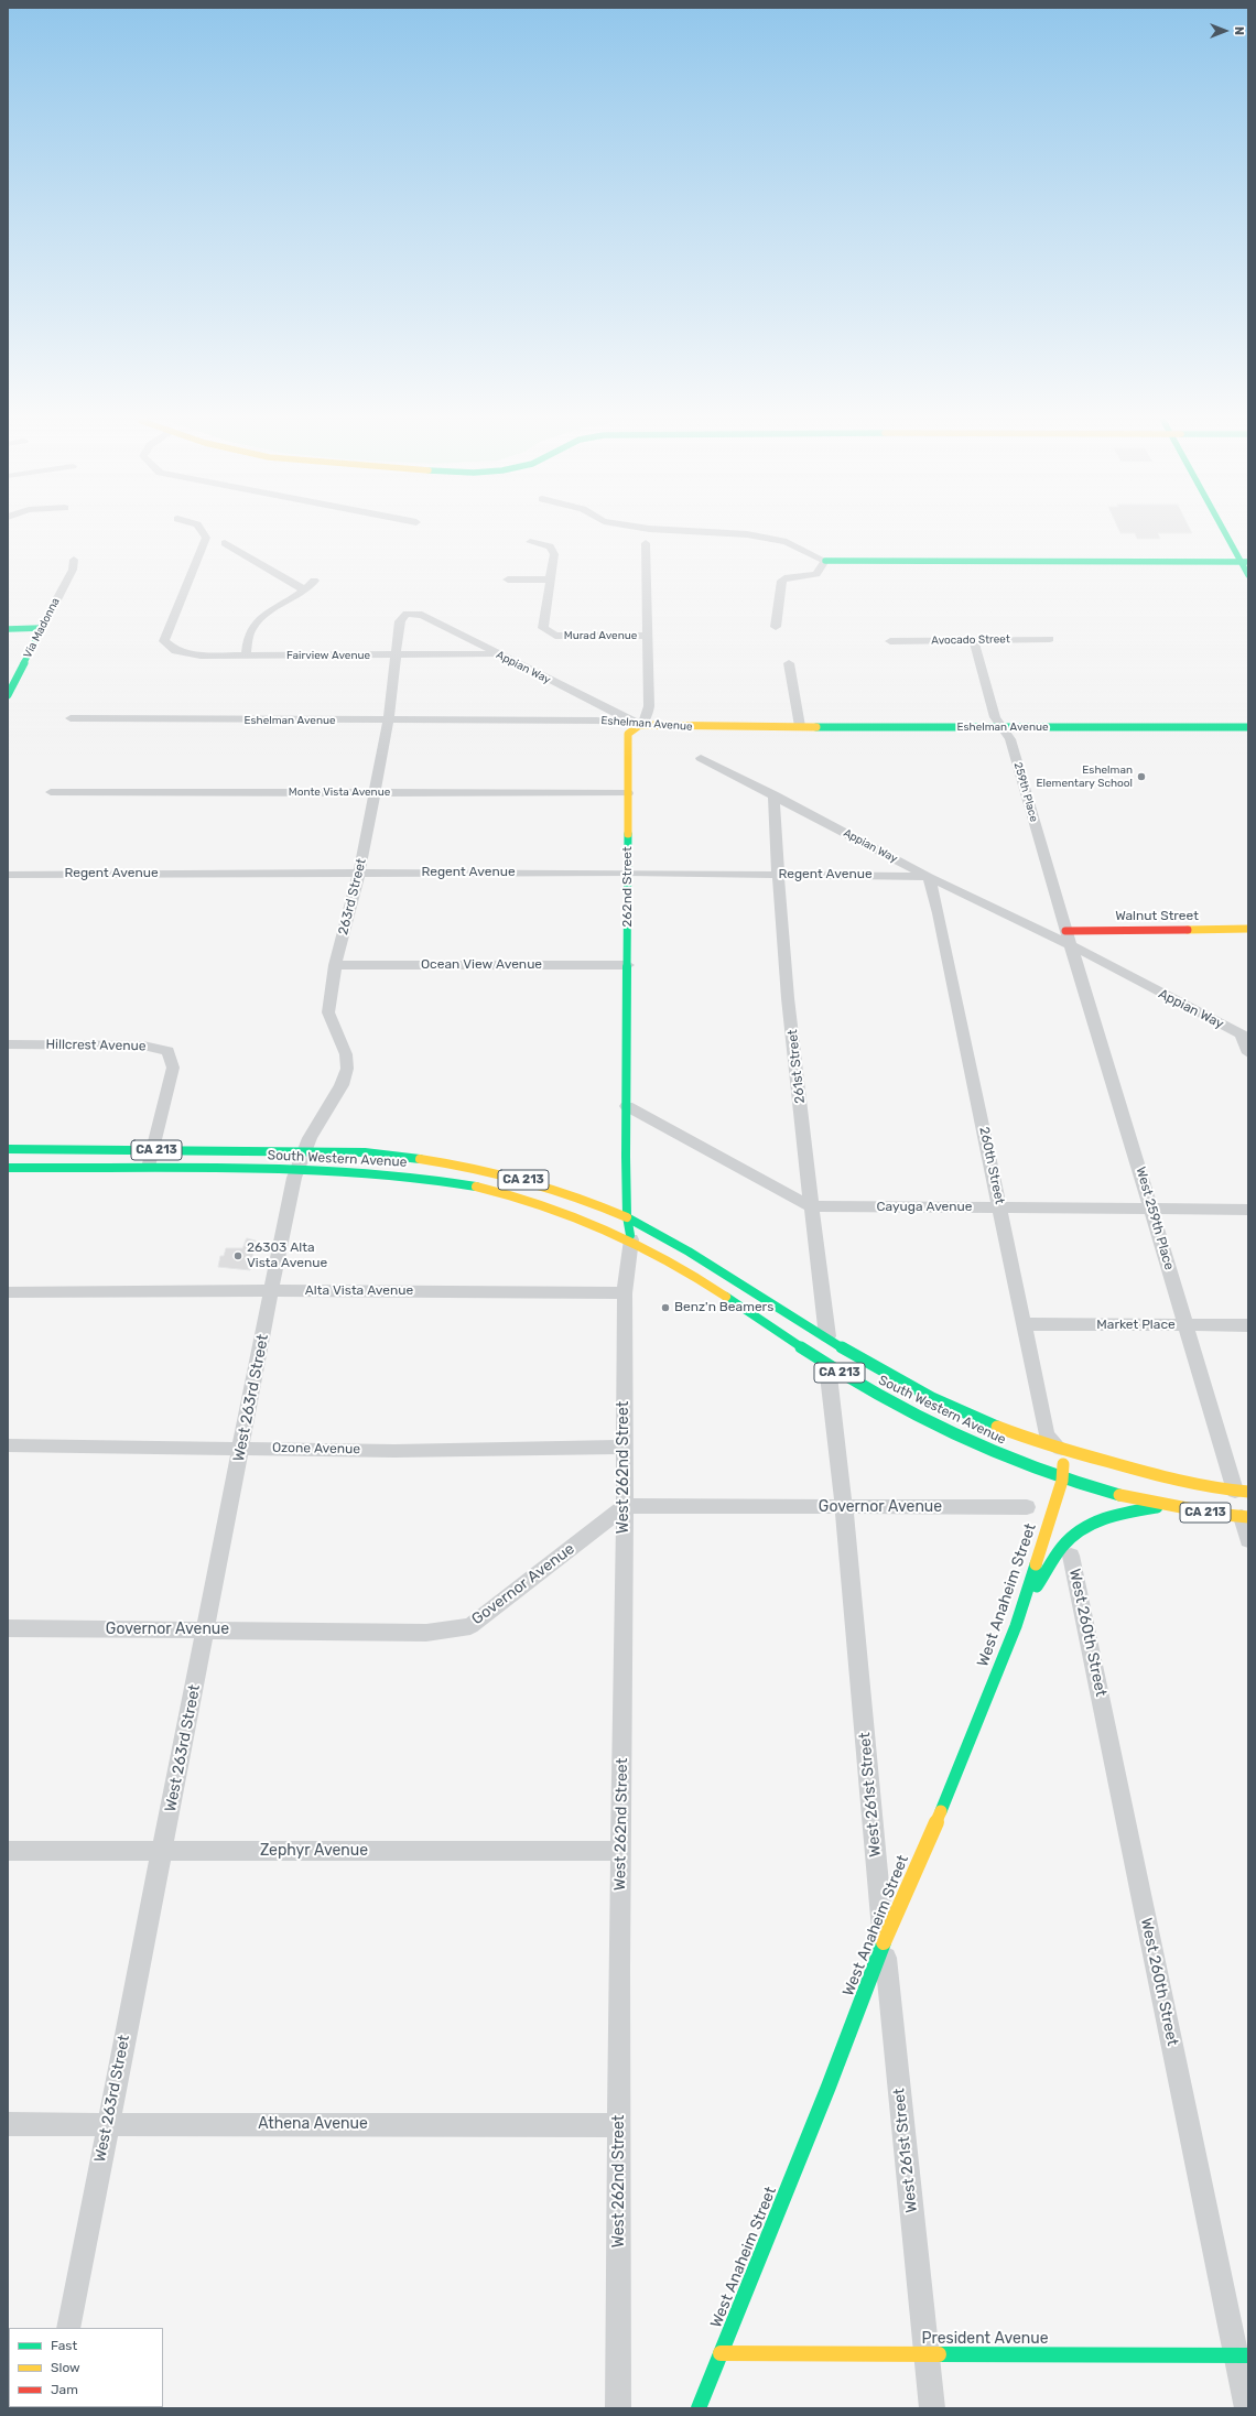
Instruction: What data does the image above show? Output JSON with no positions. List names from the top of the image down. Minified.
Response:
{"streets":{"main road":["Via Madonna","Eshelman Avenue","262nd Street","Walnut Street","CA 213","South Western Avenue","West Anaheim Street","President Avenue"],"street":["Murad Avenue","Avocado Street","Fairview Avenue","Appian Way","Monte Vista Avenue","259th Place","Regent Avenue","263rd Street","Ocean View Avenue","Hillcrest Avenue","261st Street","260th Street","Cayuga Avenue","West 259th Place","Alta Vista Avenue","Market Place","West 263rd Street","Ozone Avenue","West 262nd Street","Governor Avenue","West 260th Street","West 261st Street","Zephyr Avenue","Athena Avenue"]},"crossings":[["Murad Avenue","262nd Street"],["Avocado Street","259th Place"],["Fairview Avenue","Appian Way"],["Fairview Avenue","263rd Street"],["Appian Way","Eshelman Avenue"],["Appian Way","259th Place"],["Appian Way","Regent Avenue"],["Appian Way","262nd Street"],["Appian Way","263rd Street"],["Appian Way","Walnut Street"],["Appian Way","261st Street"],["Appian Way","260th Street"],["Appian Way","West 259th Place"],["Eshelman Avenue","259th Place"],["Eshelman Avenue","262nd Street"],["Eshelman Avenue","263rd Street"],["Monte Vista Avenue","262nd Street"],["Monte Vista Avenue","263rd Street"],["259th Place","Walnut Street"],["259th Place","West 259th Place"],["Regent Avenue","262nd Street"],["Regent Avenue","263rd Street"],["Regent Avenue","261st Street"],["Regent Avenue","260th Street"],["262nd Street","Ocean View Avenue"],["262nd Street","South Western Avenue"],["262nd Street","Cayuga Avenue"],["262nd Street","West 262nd Street"],["263rd Street","Ocean View Avenue"],["263rd Street","South Western Avenue"],["263rd Street","West 263rd Street"],["Hillcrest Avenue","South Western Avenue"],["261st Street","South Western Avenue"],["261st Street","Cayuga Avenue"],["South Western Avenue","260th Street"],["South Western Avenue","West 259th Place"],["South Western Avenue","West 263rd Street"],["South Western Avenue","West 262nd Street"],["South Western Avenue","West Anaheim Street"],["South Western Avenue","West 261st Street"],["260th Street","Cayuga Avenue"],["260th Street","Market Place"],["260th Street","West Anaheim Street"],["Cayuga Avenue","West 259th Place"],["West 259th Place","Market Place"],["Alta Vista Avenue","West 263rd Street"],["Alta Vista Avenue","West 262nd Street"],["West 263rd Street","Ozone Avenue"],["West 263rd Street","Governor Avenue"],["West 263rd Street","Zephyr Avenue"],["West 263rd Street","Athena Avenue"],["Ozone Avenue","West 262nd Street"],["West 262nd Street","Governor Avenue"],["West 262nd Street","Zephyr Avenue"],["West 262nd Street","Athena Avenue"],["Governor Avenue","West 261st Street"],["West Anaheim Street","West 261st Street"],["West Anaheim Street","President Avenue"],["West 260th Street","President Avenue"],["West 261st Street","President Avenue"]],"places":["Eshelman Elementary School","26303 Alta Vista Avenue","Benz'n Beamers"],"legend":["Fast","Slow","Jam"],"north":"right"}
